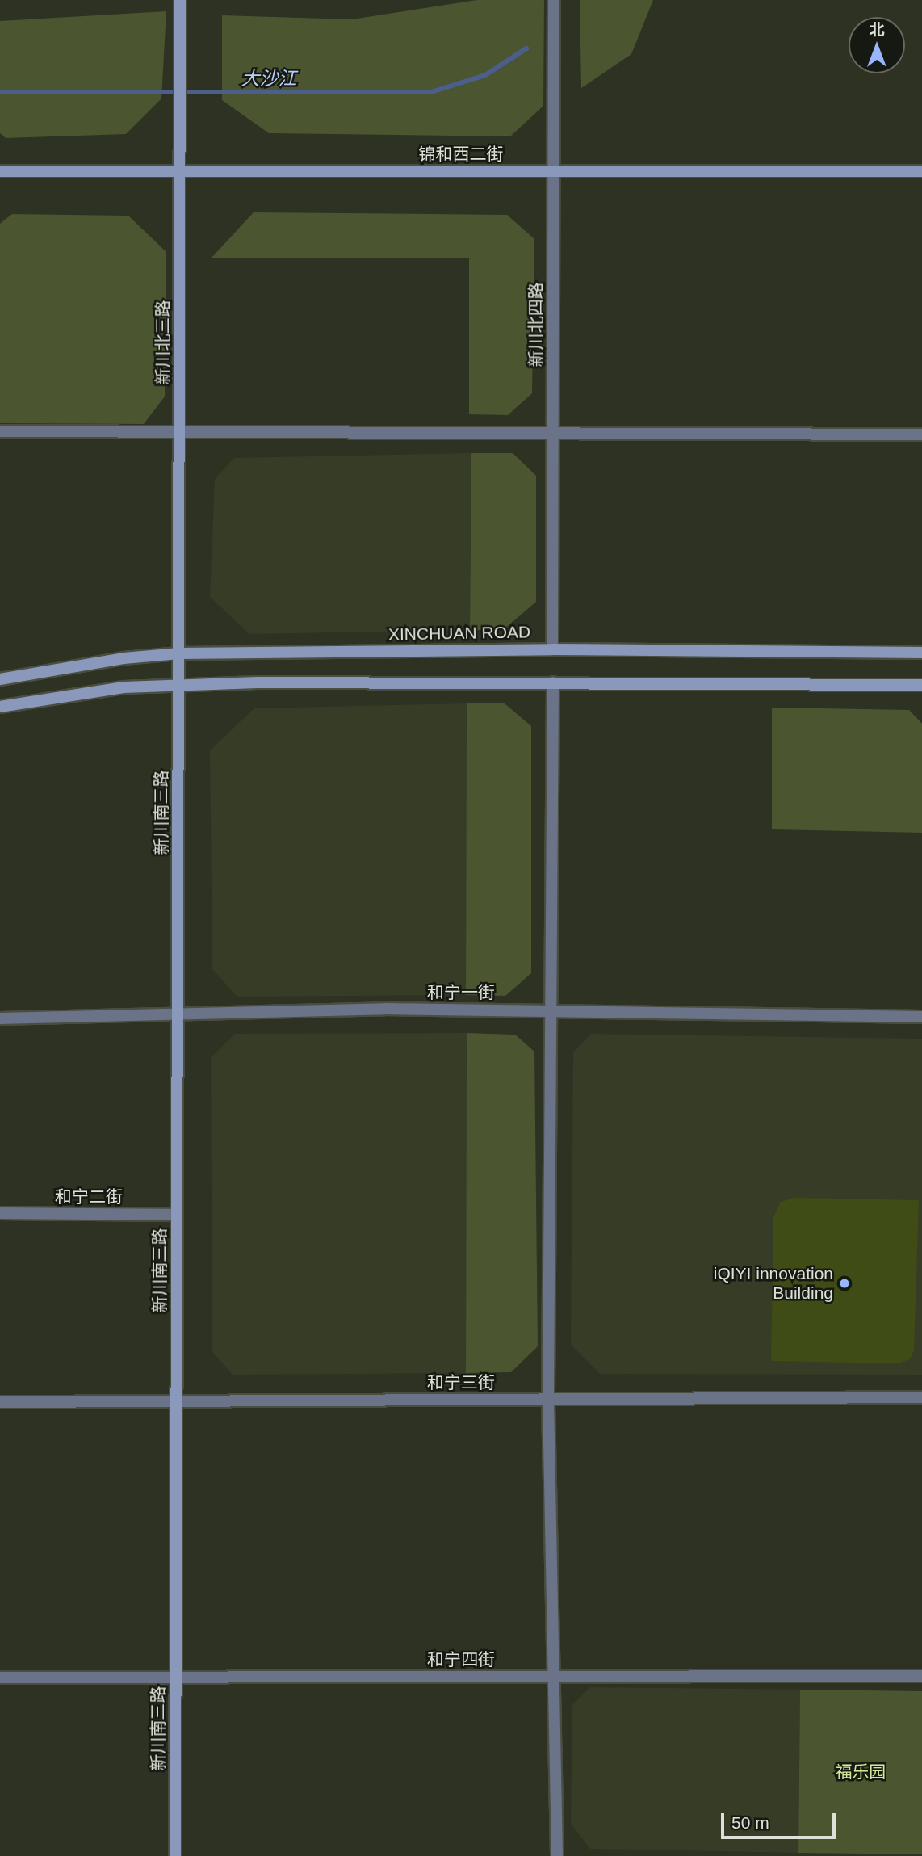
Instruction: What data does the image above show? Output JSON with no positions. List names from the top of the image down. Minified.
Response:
{"streets":{"street":["锦和西二街","新川北四路","新川北三路","XINCHUAN ROAD","新川南三路","和宁一街","和宁二街","和宁三街","和宁四街"]},"crossings":[["锦和西二街","新川北四路"],["锦和西二街","新川北三路"],["新川北四路","XINCHUAN ROAD"],["新川北三路","XINCHUAN ROAD"],["新川北三路","新川南三路"],["新川南三路","和宁一街"],["新川南三路","和宁二街"],["新川南三路","和宁三街"],["新川南三路","和宁四街"]],"water":["大沙江"],"parks":["福乐园"],"places":["iQIYI innovation Building"],"scale_bar":"50 m","north":"top"}
